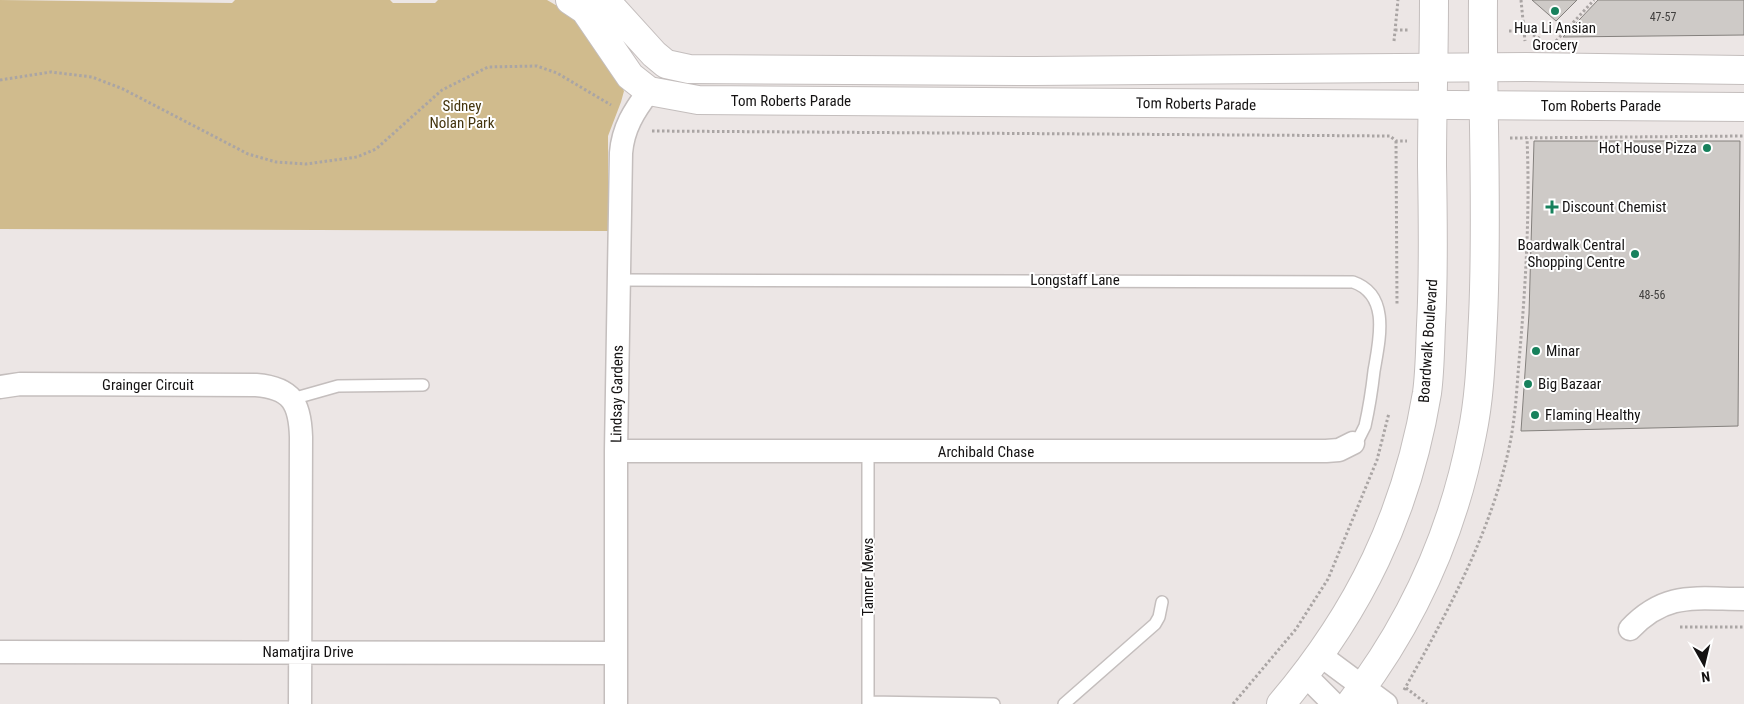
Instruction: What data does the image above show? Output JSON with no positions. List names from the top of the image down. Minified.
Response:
{"streets":{"street":["Tom Roberts Parade","Boardwalk Boulevard","Grainger Circuit","Lindsay Gardens","Archibald Chase","Namatjira Drive"],"lane":["Longstaff Lane","Tanner Mews"]},"crossings":[["Tom Roberts Parade","Boardwalk Boulevard"],["Tom Roberts Parade","Lindsay Gardens"],["Longstaff Lane","Lindsay Gardens"],["Longstaff Lane","Archibald Chase"],["Lindsay Gardens","Archibald Chase"],["Lindsay Gardens","Namatjira Drive"],["Archibald Chase","Tanner Mews"]],"parks":["Sidney Nolan Park"],"places":{"other":["Hua Li Ansian Grocery","Hot House Pizza","Boardwalk Central Shopping Centre","Minar","Big Bazaar","Flaming Healthy"],"health":["Discount Chemist"]},"house_numbers":["47-57","48-56"],"north":"bottom"}
